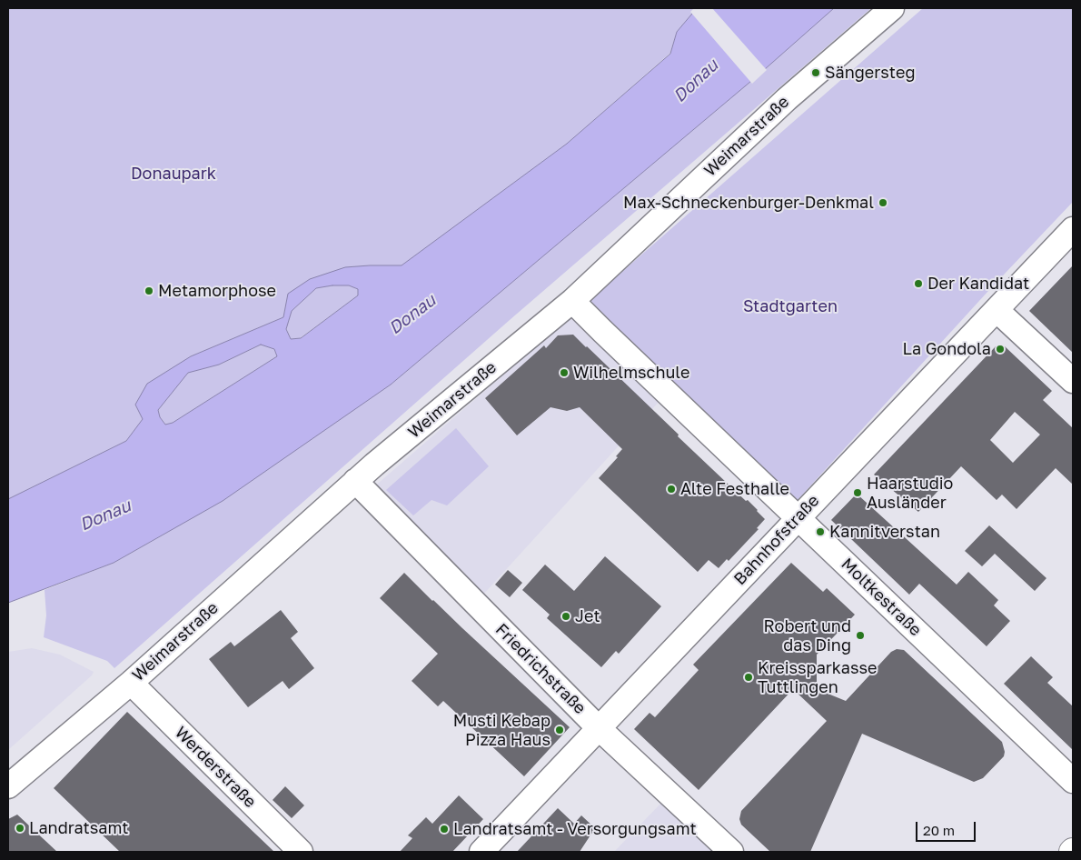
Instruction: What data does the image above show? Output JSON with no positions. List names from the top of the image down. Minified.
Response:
{"streets":{"street":["Weimarstraße","Bahnhofstraße","Moltkestraße","Friedrichstraße","Werderstraße"]},"crossings":[["Weimarstraße","Moltkestraße"],["Weimarstraße","Friedrichstraße"],["Weimarstraße","Werderstraße"],["Bahnhofstraße","Moltkestraße"],["Bahnhofstraße","Friedrichstraße"]],"water":["Donau"],"parks":["Donaupark","Stadtgarten"],"places":["Sängersteg","Max-Schneckenburger-Denkmal","Der Kandidat","Metamorphose","La Gondola","Wilhelmschule","Alte Festhalle","Haarstudio Ausländer","Kannitverstan","Jet","Robert und das Ding","Kreissparkasse Tuttlingen","Musti Kebap Pizza Haus","Landratsamt","Landratsamt - Versorgungsamt"],"scale_bar":"20 m"}
